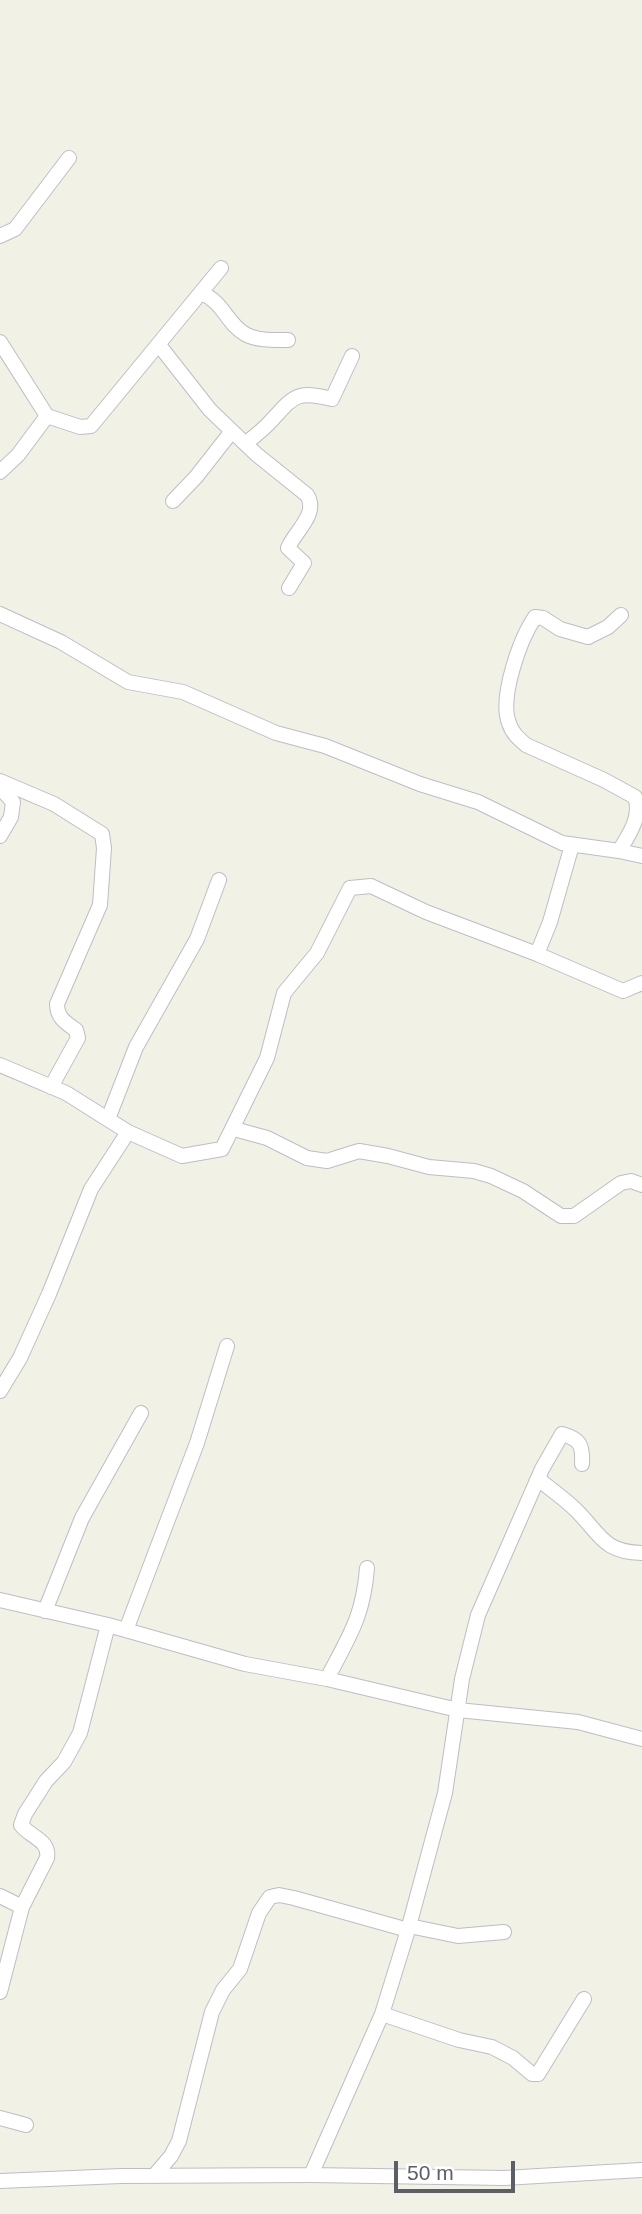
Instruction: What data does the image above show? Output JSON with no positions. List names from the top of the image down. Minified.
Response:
{"scale_bar":"50 m"}
